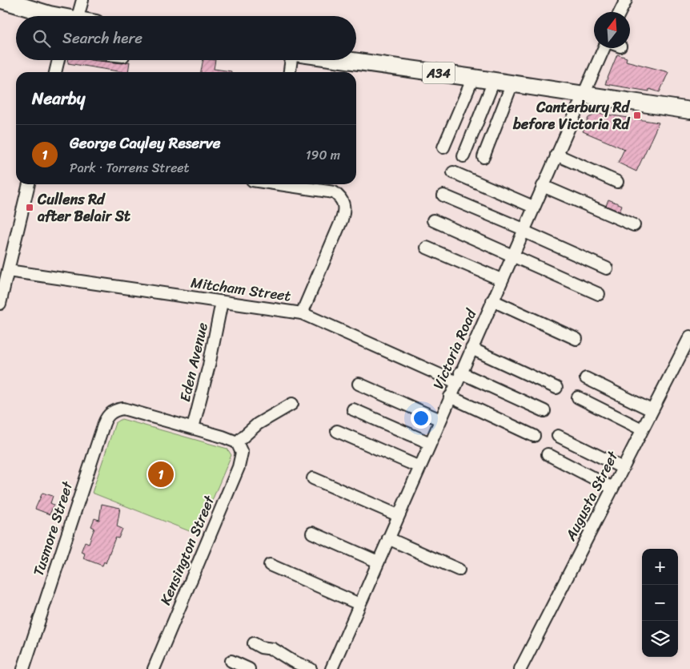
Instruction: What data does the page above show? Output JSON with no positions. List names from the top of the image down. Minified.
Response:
{"streets":{"highway":["A34"],"street":["Mitcham Street","Victoria Road","Eden Avenue","Augusta Street","Tusmore Street","Kensington Street"]},"crossings":[["A34","Victoria Road"],["Mitcham Street","Victoria Road"],["Mitcham Street","Eden Avenue"],["Eden Avenue","Tusmore Street"]],"places":{"transit":["Canterbury Rd before Victoria Rd","Cullens Rd after Belair St"]},"north":"top","page":{"search":"Search here","heading":"Nearby","list":[{"mark":"1","name":"George Cayley Reserve","note":"Park · Torrens Street","value":"190 m"}],"pins":"1","map_buttons":["+","−"]}}
